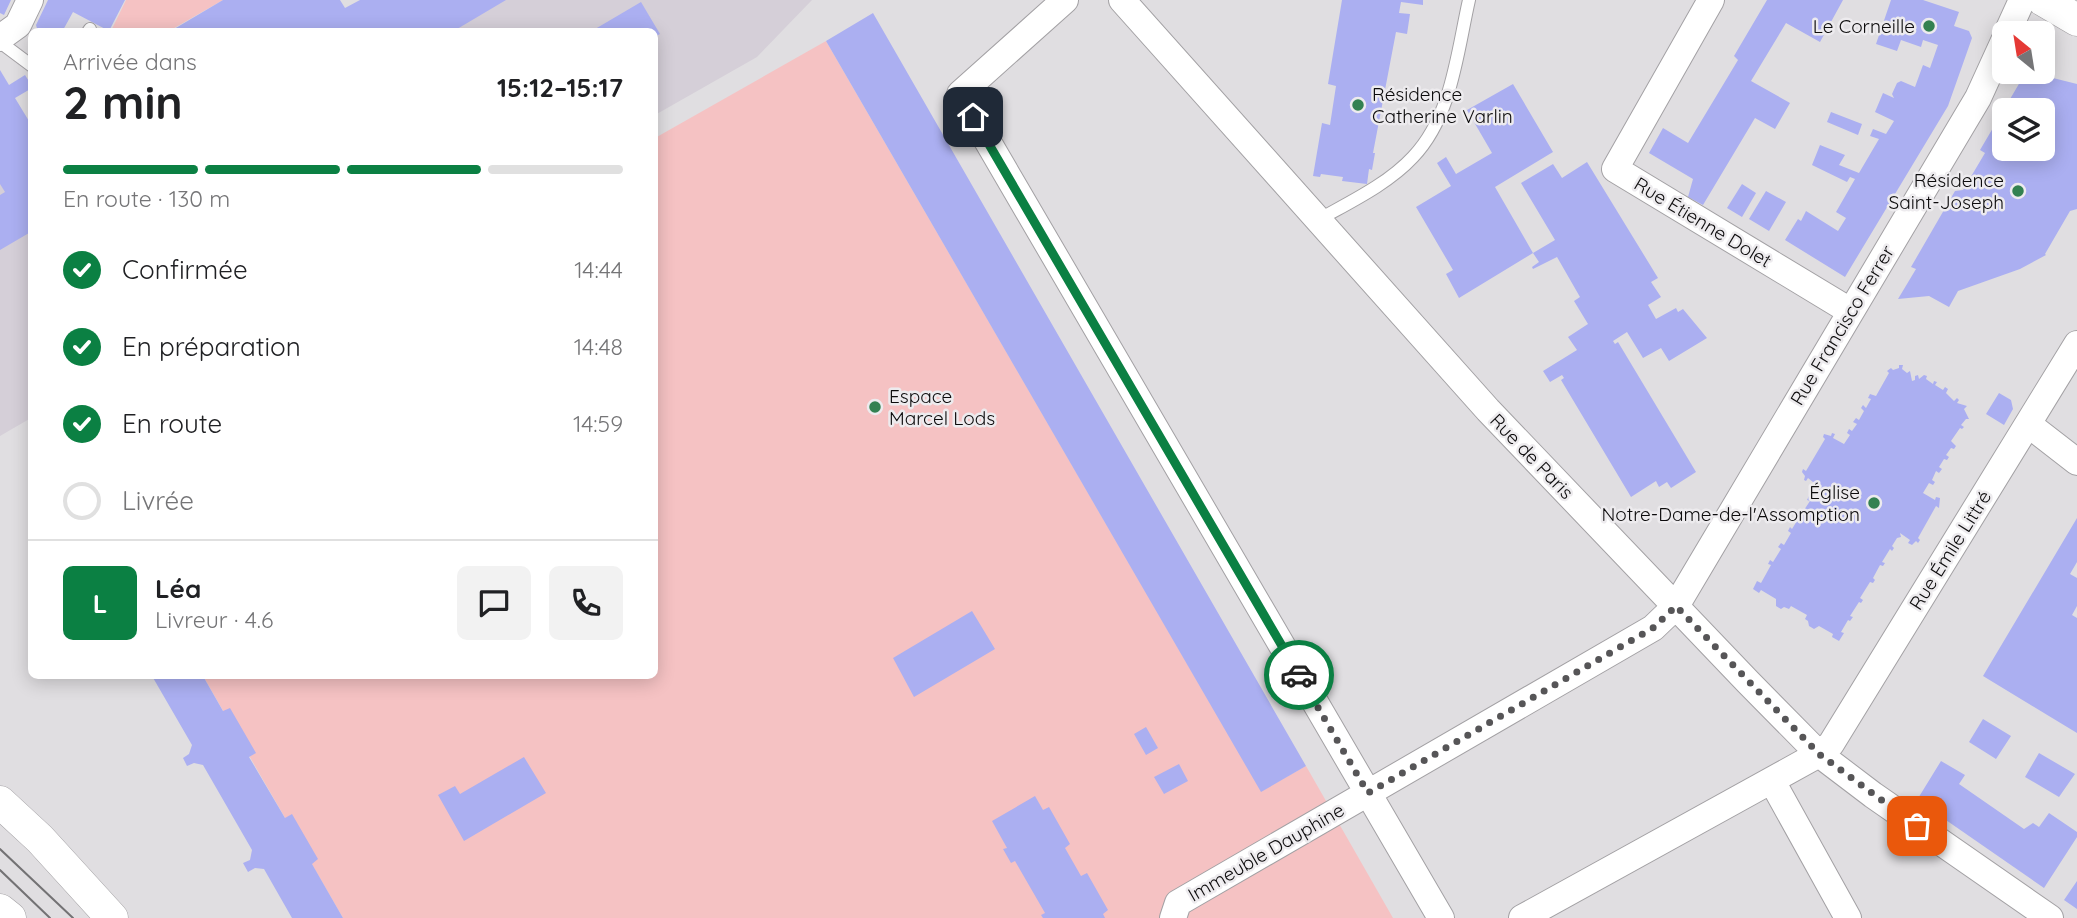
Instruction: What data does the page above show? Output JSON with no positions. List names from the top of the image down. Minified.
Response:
{"streets":{"street":["Rue Étienne Dolet","Rue Francisco Ferrer","Rue de Paris","Rue Émile Littré","Immeuble Dauphine"]},"crossings":[["Rue Étienne Dolet","Rue Francisco Ferrer"],["Rue Francisco Ferrer","Rue de Paris"],["Rue Francisco Ferrer","Immeuble Dauphine"],["Rue de Paris","Rue Émile Littré"]],"places":["Le Corneille","Résidence Catherine Varlin","Résidence Saint-Joseph","Espace Marcel Lods","Église Notre-Dame-de-l'Assomption"],"north":"top left","page":{"heading":["2 min","Arrivée dans","15:12–15:17"],"panel":["Léa","Livreur · 4.6"],"bar":"En route · 130 m","list":[["Confirmée","14:44"],["En préparation","14:48"],["En route","14:59"],"Livrée"],"round":"L"}}
